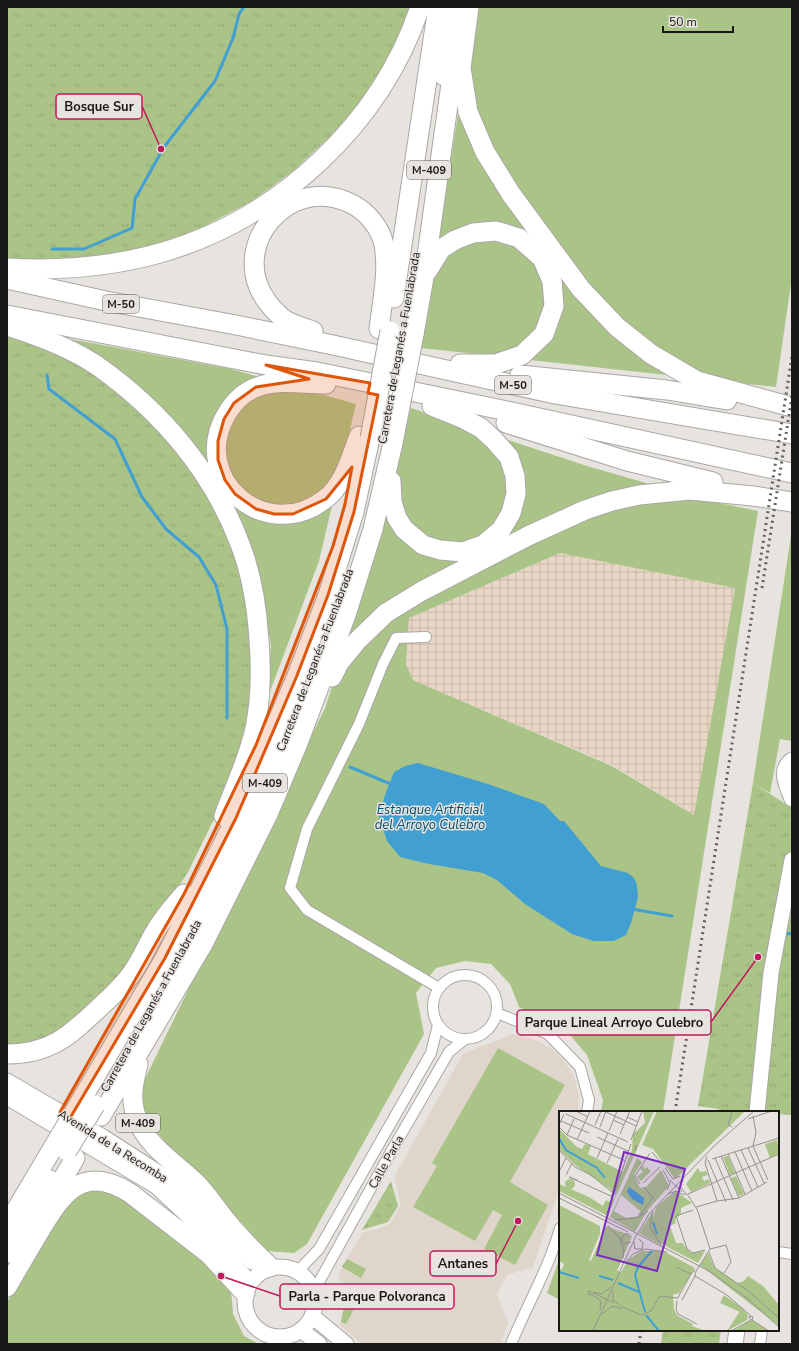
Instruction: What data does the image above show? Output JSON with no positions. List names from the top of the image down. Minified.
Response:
{"streets":{"highway":["M-409","M-50","Carretera de Leganés a Fuenlabrada"],"street":["Avenida de la Recomba","Calle Parla"]},"crossings":[["M-409","Carretera de Leganés a Fuenlabrada"],["M-409","Avenida de la Recomba"],["M-409","Calle Parla"],["Avenida de la Recomba","Calle Parla"]],"water":["Estanque Artificial del Arroyo Culebro"],"places":["Bosque Sur","Parque Lineal Arroyo Culebro","Antanes","Parla - Parque Polvoranca"],"scale_bar":"50 m"}
